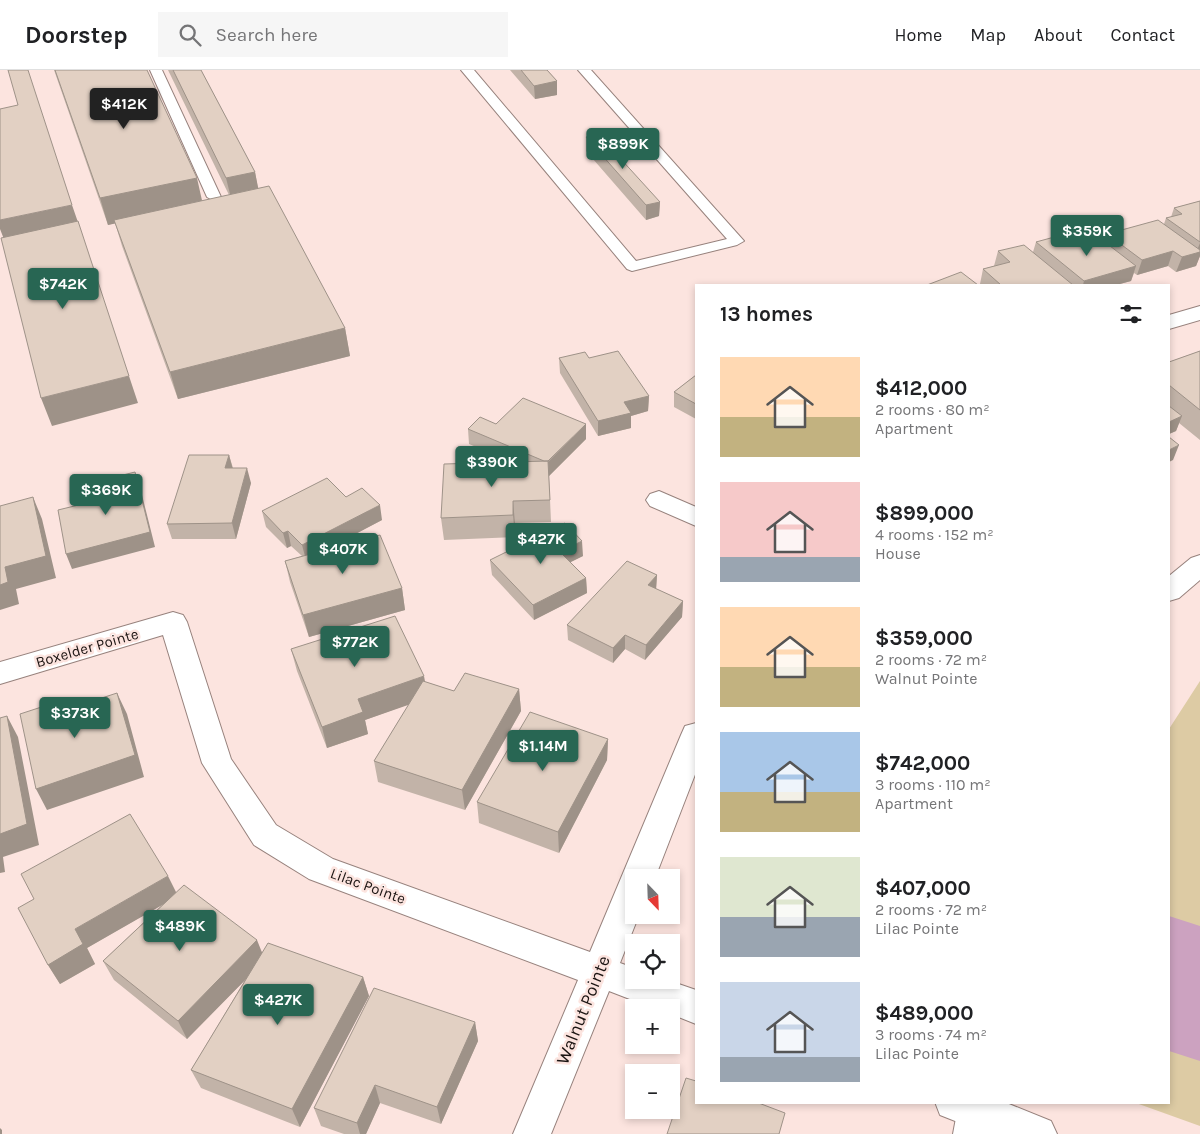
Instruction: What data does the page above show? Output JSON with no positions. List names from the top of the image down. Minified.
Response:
{"streets":{"street":["Boxelder Pointe","Lilac Pointe","Walnut Pointe"]},"crossings":[["Boxelder Pointe","Lilac Pointe"],["Lilac Pointe","Walnut Pointe"]],"north":"bottom right","page":{"header":"Doorstep","search":"Search here","nav":["Home","Map","About","Contact"],"price":["$412K","$899K","$359K","$742K","$390K","$369K","$427K","$407K","$772K","$373K","$1.14M","$489K","$427K"],"heading":"13 homes","list":[{"name":"$412,000","note":"2 rooms · 80 m² · Apartment"},{"name":"$899,000","note":"4 rooms · 152 m² · House"},{"name":"$359,000","note":"2 rooms · 72 m² · Walnut Pointe"},{"name":"$742,000","note":"3 rooms · 110 m² · Apartment"},{"name":"$407,000","note":"2 rooms · 72 m² · Lilac Pointe"},{"name":"$489,000","note":"3 rooms · 74 m² · Lilac Pointe"}],"map_buttons":["+","−"]}}
